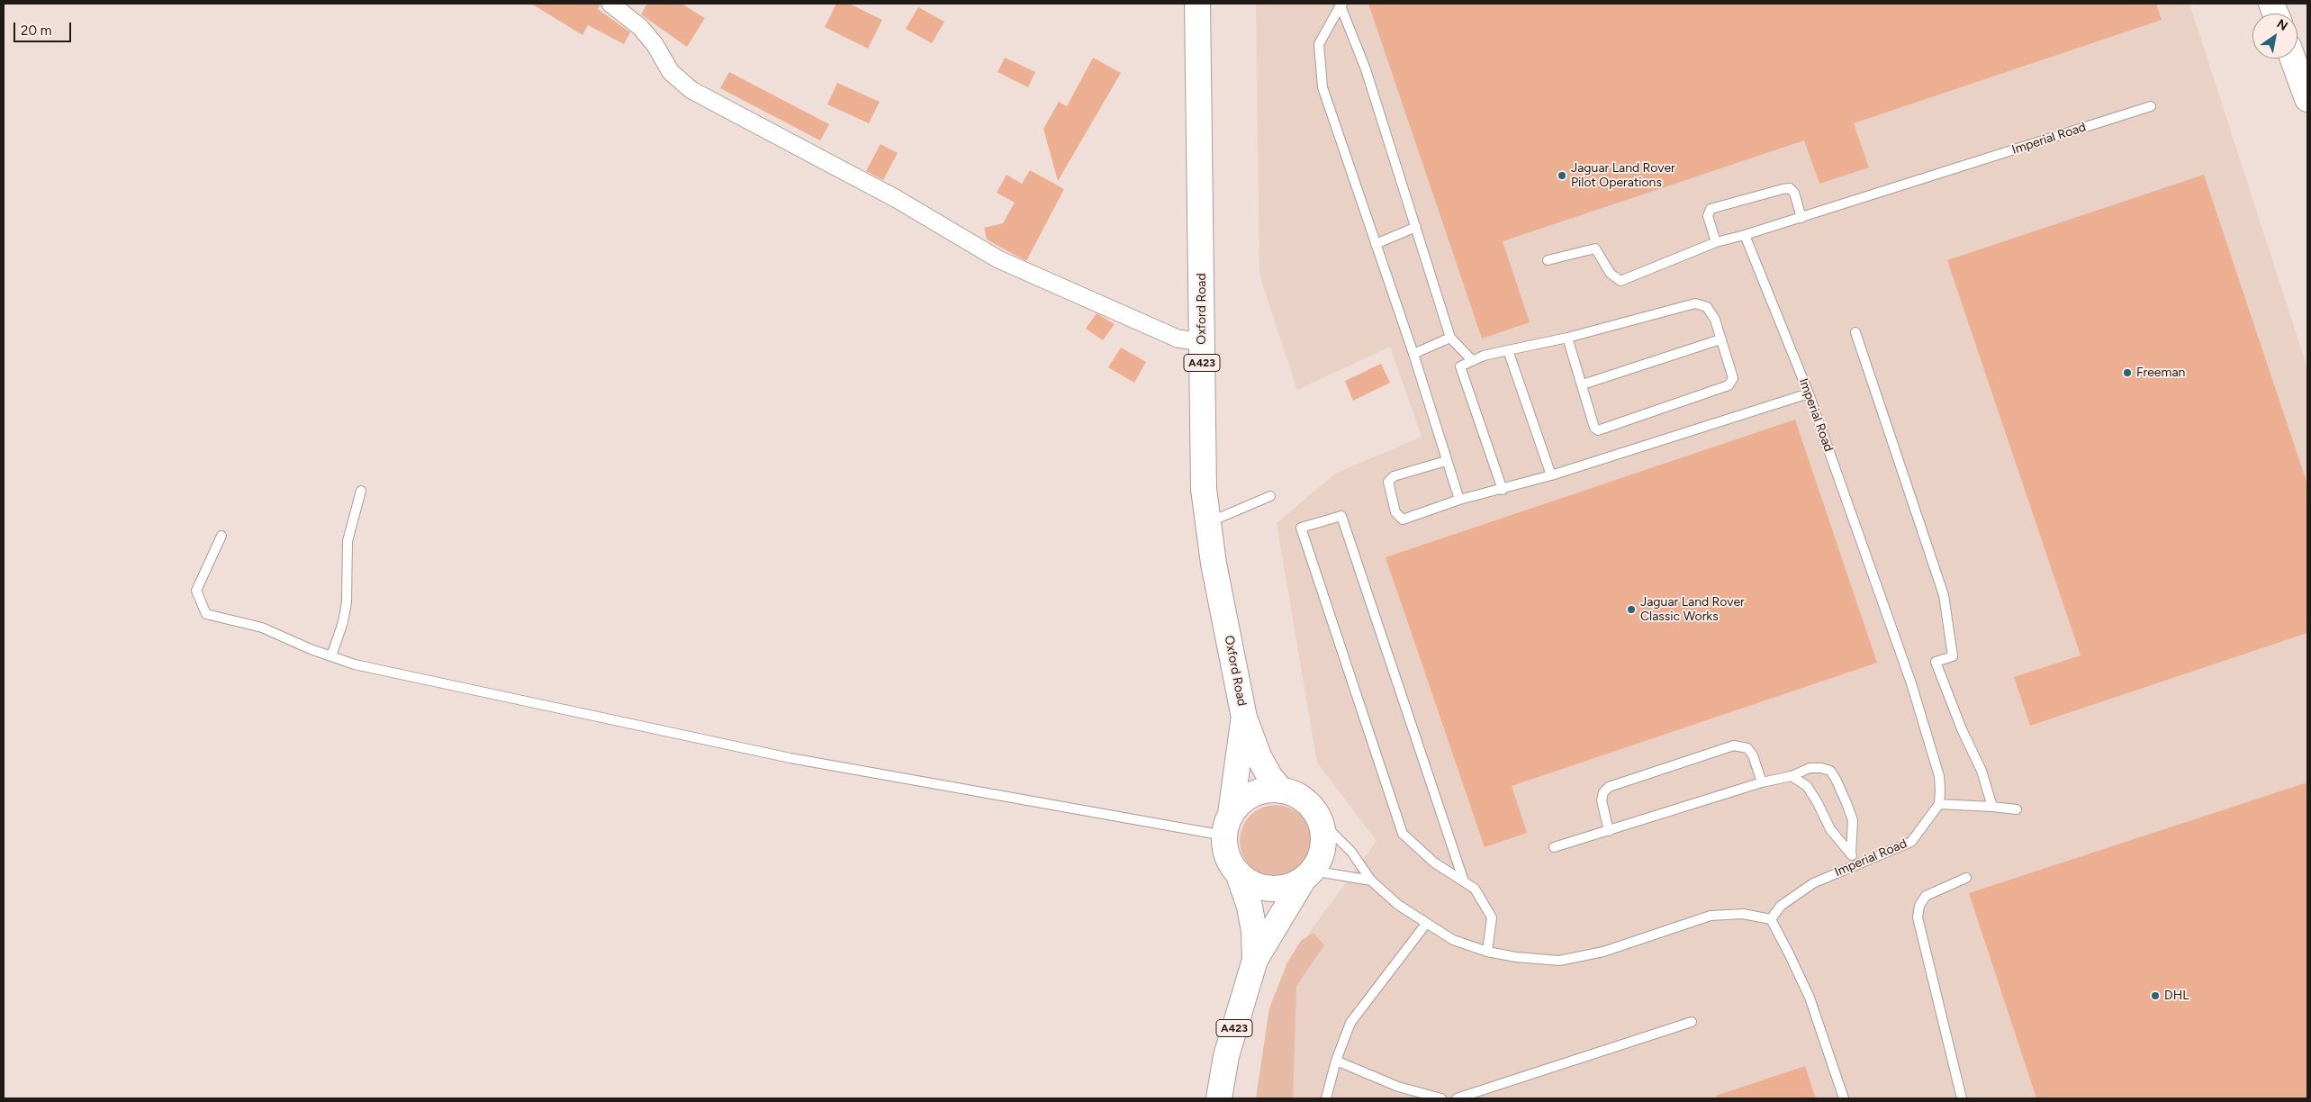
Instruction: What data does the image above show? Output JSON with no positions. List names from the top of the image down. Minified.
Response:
{"streets":{"highway":["Oxford Road","A423"],"lane":["Imperial Road"]},"crossings":[["Oxford Road","A423"]],"places":["Jaguar Land Rover Pilot Operations","Freeman","Jaguar Land Rover Classic Works","DHL"],"scale_bar":"20 m","north":"top right"}
